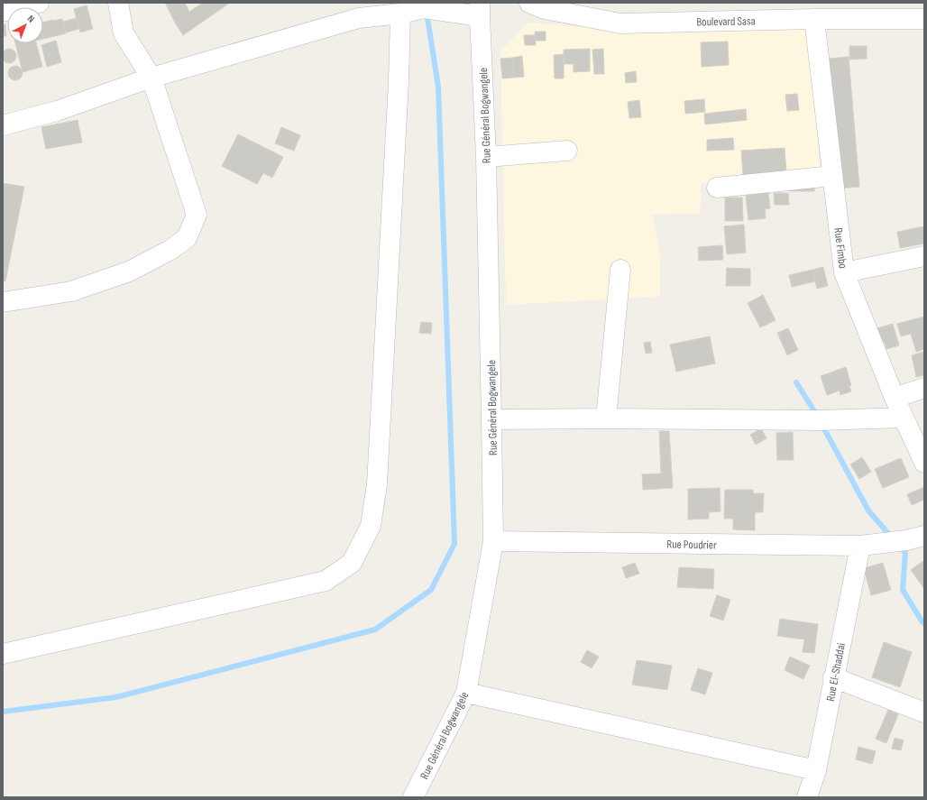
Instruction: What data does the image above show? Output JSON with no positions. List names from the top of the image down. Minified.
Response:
{"streets":{"street":["Boulevard Sasa","Rue Général Bogwangele","Rue Fimbo","Rue Poudrier","Rue El-Shaddai"]},"crossings":[["Boulevard Sasa","Rue Fimbo"],["Rue Général Bogwangele","Rue Poudrier"],["Rue Poudrier","Rue El-Shaddai"]],"north":"top right"}
